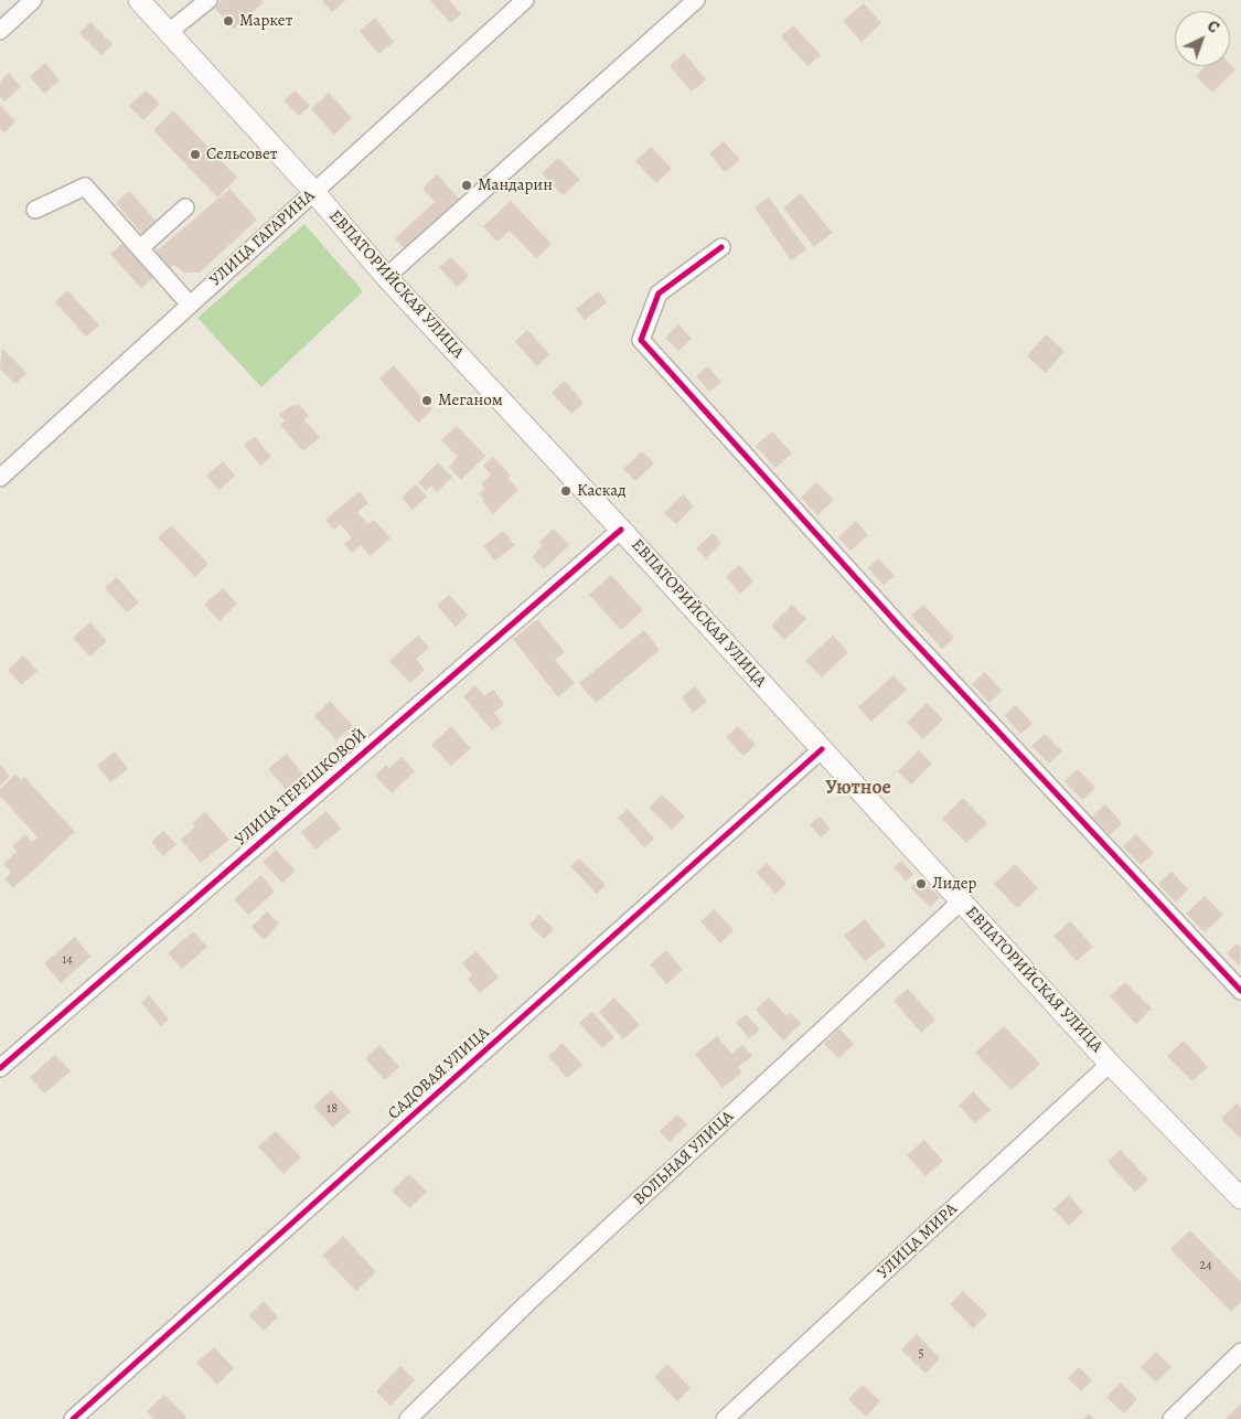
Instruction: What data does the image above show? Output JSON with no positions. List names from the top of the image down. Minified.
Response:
{"streets":{"main road":["ЕВПАТОРИЙСКАЯ УЛИЦА"],"street":["УЛИЦА ГАГАРИНА","УЛИЦА ТЕРЕШКОВОЙ","САДОВАЯ УЛИЦА","ВОЛЬНАЯ УЛИЦА","УЛИЦА МИРА"]},"crossings":[["УЛИЦА ГАГАРИНА","ЕВПАТОРИЙСКАЯ УЛИЦА"],["ЕВПАТОРИЙСКАЯ УЛИЦА","УЛИЦА ТЕРЕШКОВОЙ"],["ЕВПАТОРИЙСКАЯ УЛИЦА","САДОВАЯ УЛИЦА"],["ЕВПАТОРИЙСКАЯ УЛИЦА","ВОЛЬНАЯ УЛИЦА"],["ЕВПАТОРИЙСКАЯ УЛИЦА","УЛИЦА МИРА"]],"districts":["Уютное"],"places":["Маркет","Сельсовет","Мандарин","Меганом","Каскад","Лидер"],"house_numbers":["14","18","24","5"],"north":"top right"}
